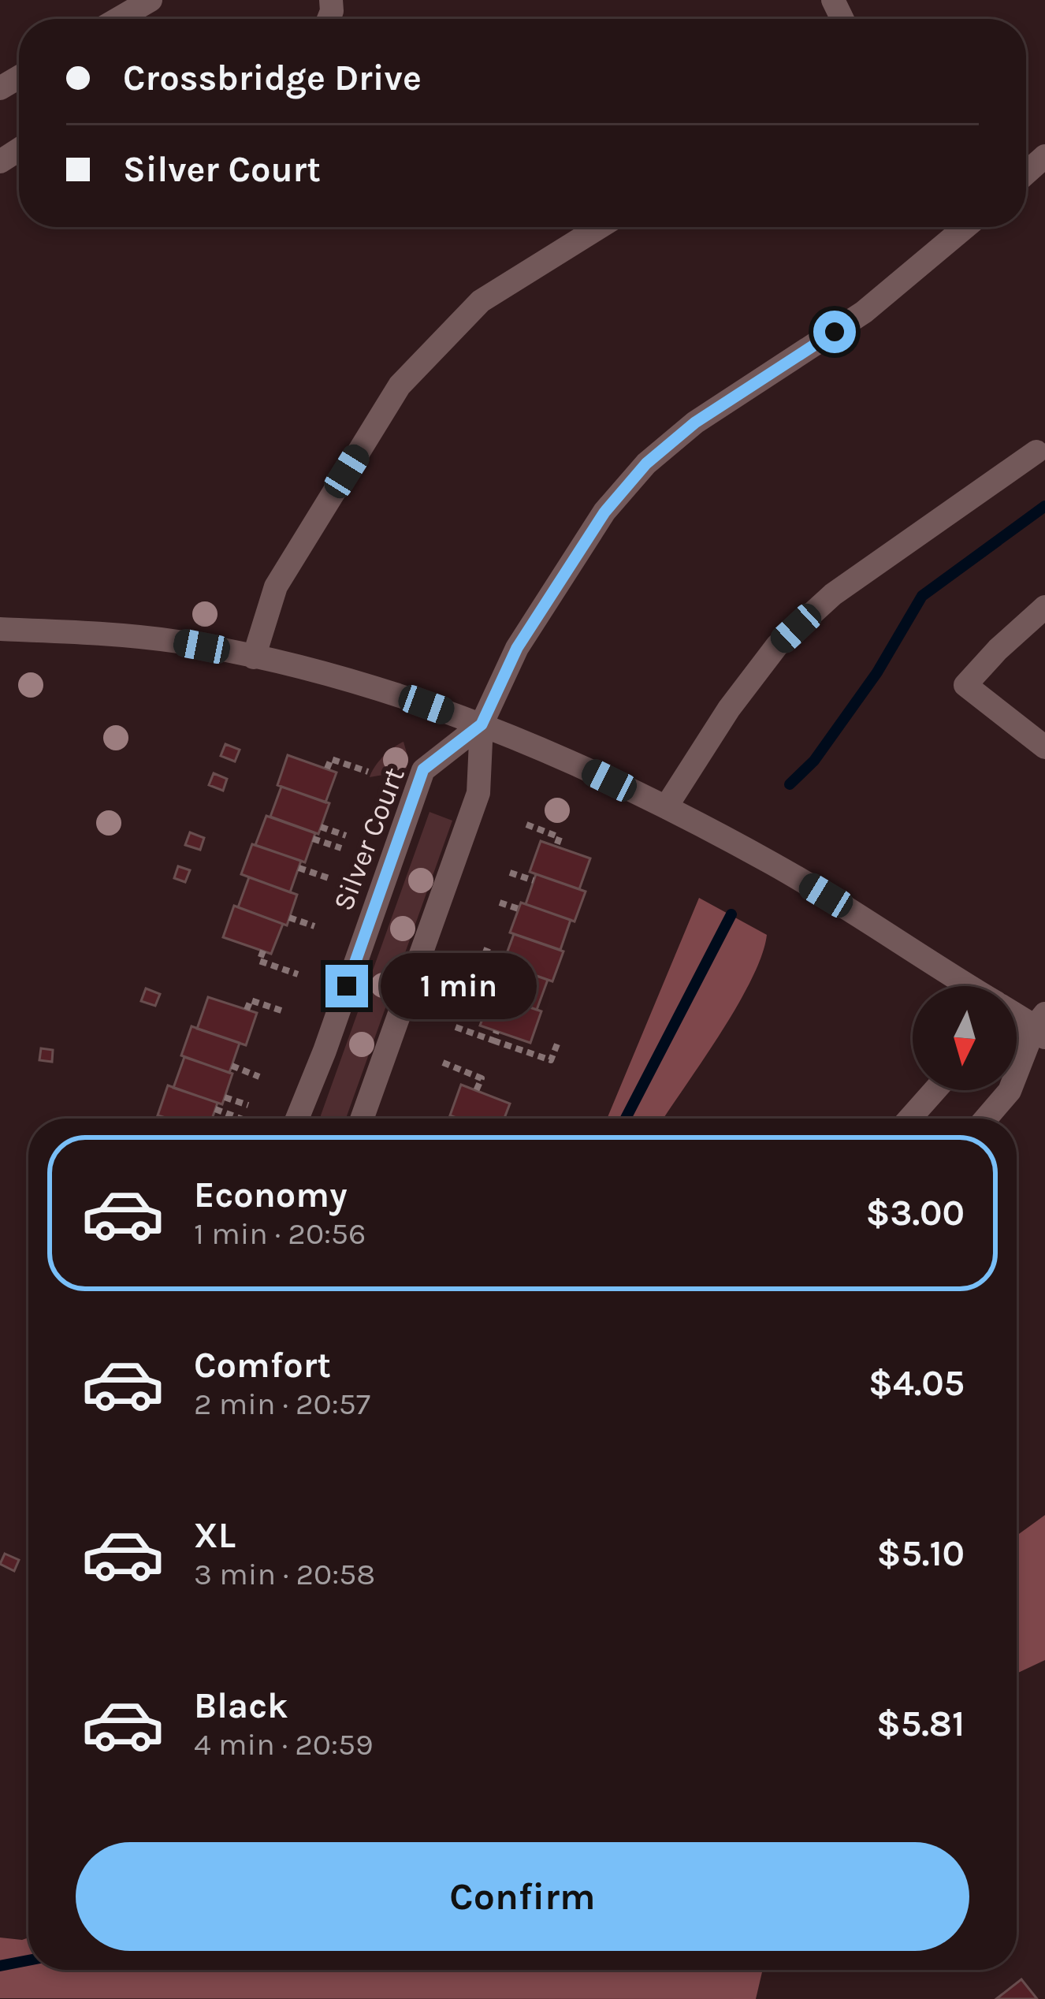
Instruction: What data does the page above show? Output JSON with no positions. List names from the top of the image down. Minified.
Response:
{"streets":{"street":["Silver Court"]},"north":"bottom","page":{"banner":["Crossbridge Drive","Silver Court"],"bubble":"1 min","list":[{"name":"Economy","note":"1 min · 20:56","value":"$3.00"},{"name":"Comfort","note":"2 min · 20:57","value":"$4.05"},{"name":"XL","note":"3 min · 20:58","value":"$5.10"},{"name":"Black","note":"4 min · 20:59","value":"$5.81"}],"buttons":"Confirm"}}
